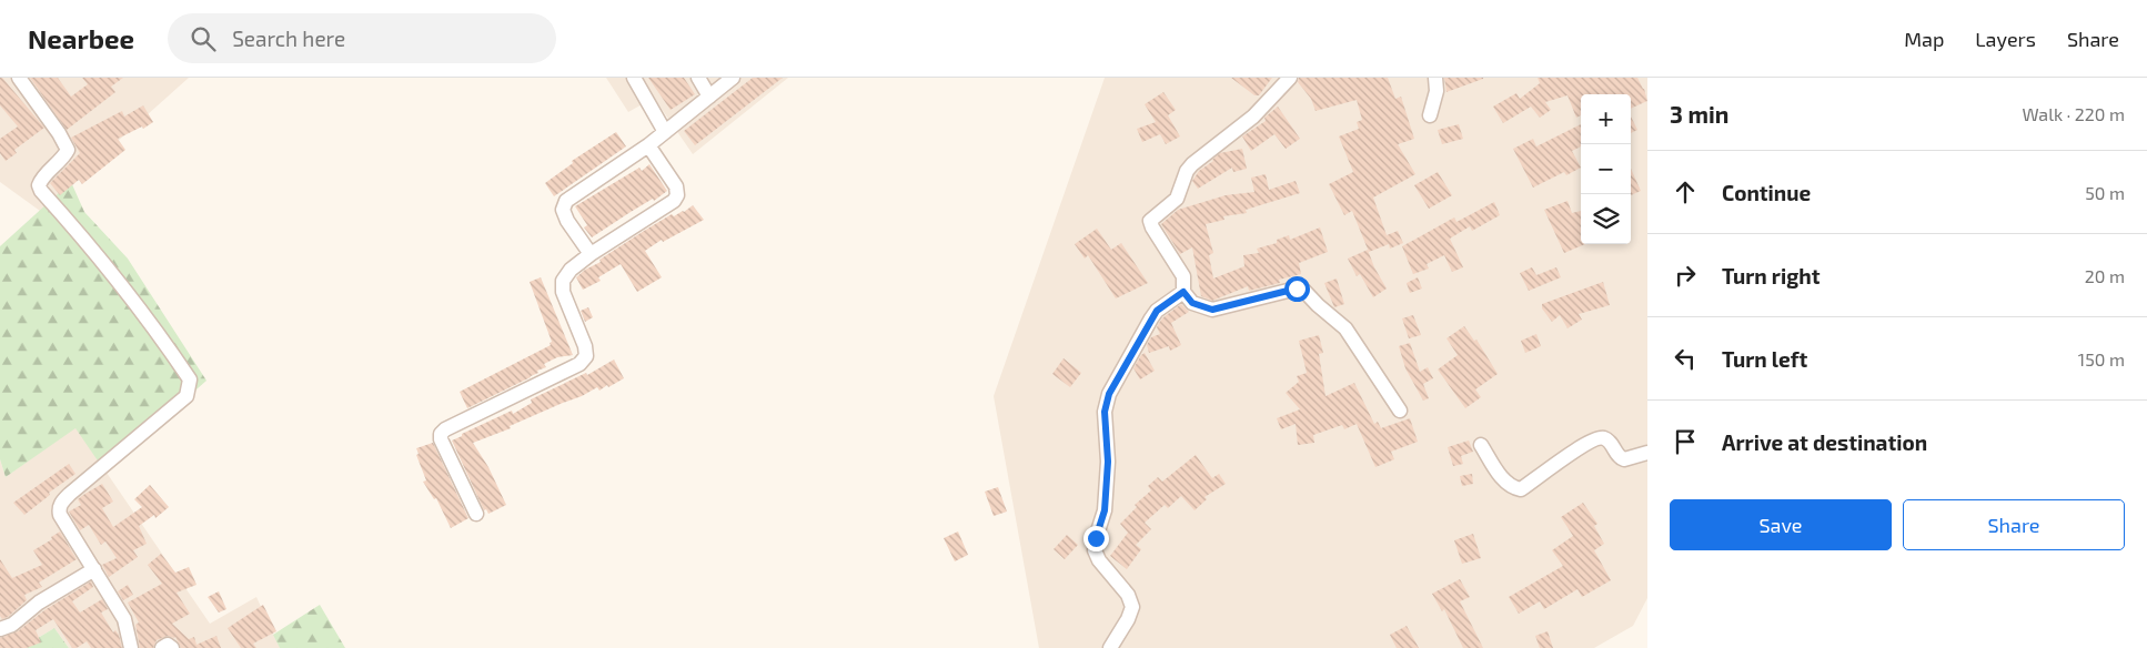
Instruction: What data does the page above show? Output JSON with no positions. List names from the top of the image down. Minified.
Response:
{"page":{"header":"Nearbee","search":"Search here","nav":["Map","Layers","Share"],"heading":["3 min","Walk · 220 m"],"map_buttons":["+","−"],"list":[["Continue","50 m"],["Turn right","20 m"],["Turn left","150 m"],"Arrive at destination"],"buttons":["Save","Share"]}}
